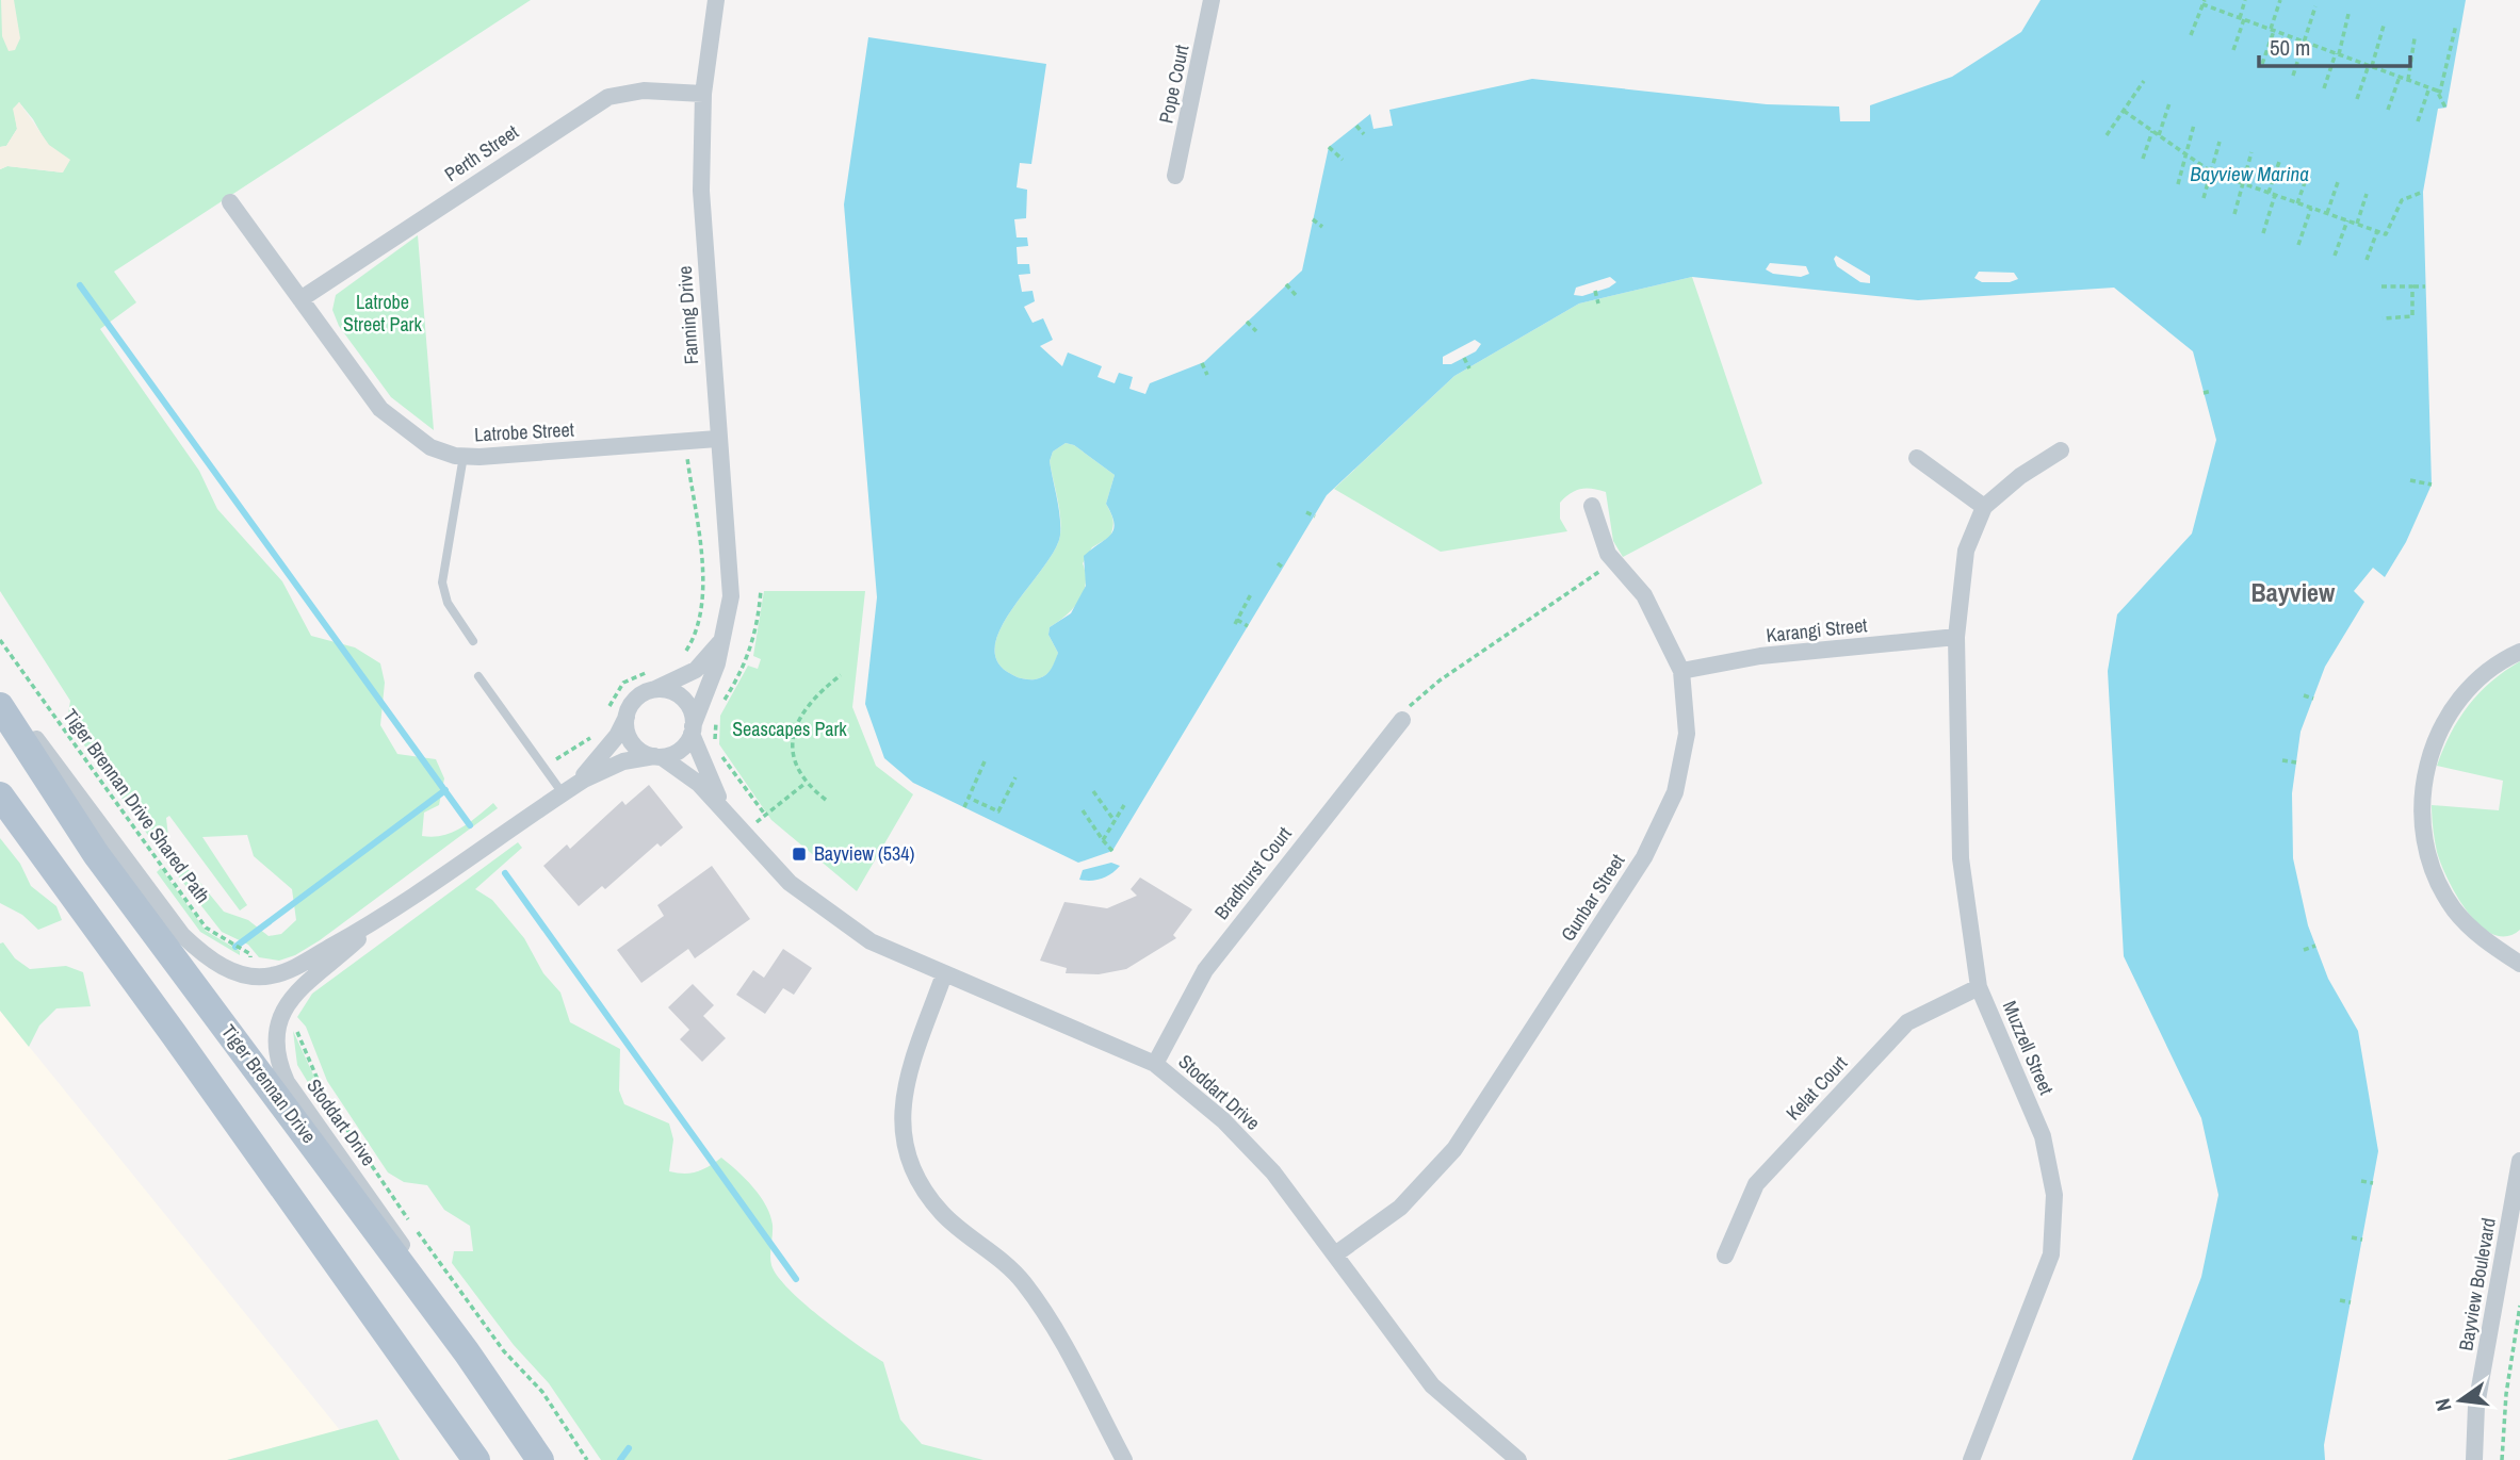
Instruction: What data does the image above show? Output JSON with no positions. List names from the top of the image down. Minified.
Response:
{"streets":{"main road":["Tiger Brennan Drive"],"street":["Pope Court","Perth Street","Fanning Drive","Latrobe Street","Karangi Street","Bradhurst Court","Gunbar Street","Muzzell Street","Kelat Court","Stoddart Drive","Bayview Boulevard"],"path":["Tiger Brennan Drive Shared Path"]},"crossings":[["Perth Street","Fanning Drive"],["Perth Street","Latrobe Street"],["Fanning Drive","Latrobe Street"],["Fanning Drive","Stoddart Drive"],["Karangi Street","Gunbar Street"],["Karangi Street","Muzzell Street"],["Bradhurst Court","Stoddart Drive"],["Gunbar Street","Stoddart Drive"],["Muzzell Street","Kelat Court"],["Tiger Brennan Drive","Stoddart Drive"]],"districts":["Bayview"],"water":["Bayview Marina"],"parks":["Latrobe Street Park","Seascapes Park"],"places":{"transit":["Bayview (534)"]},"scale_bar":"50 m","north":"left"}
